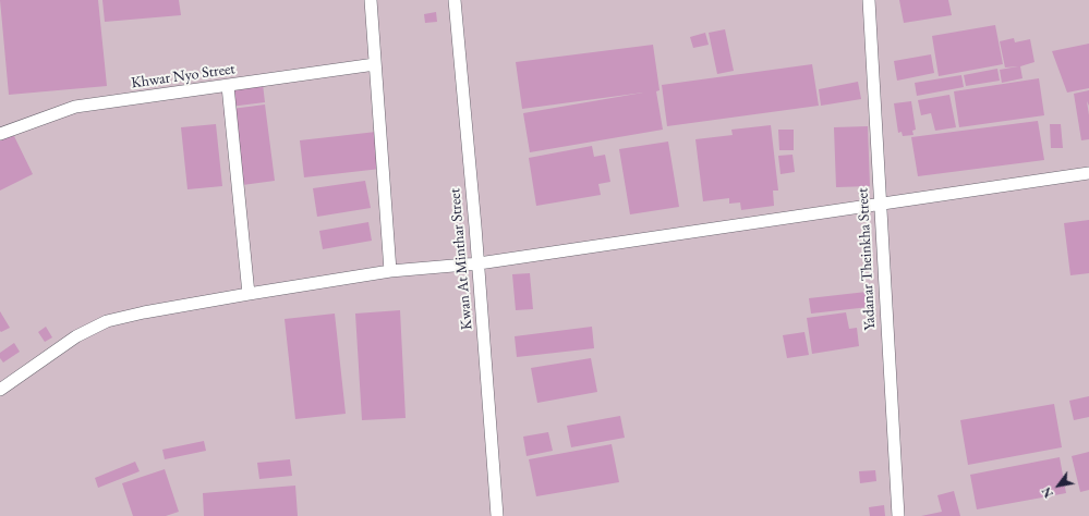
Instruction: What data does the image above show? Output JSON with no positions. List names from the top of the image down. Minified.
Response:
{"streets":{"street":["Khwar Nyo Street","Kwan At Minthar Street","Yadanar Theinkha Street"]},"north":"bottom left"}
